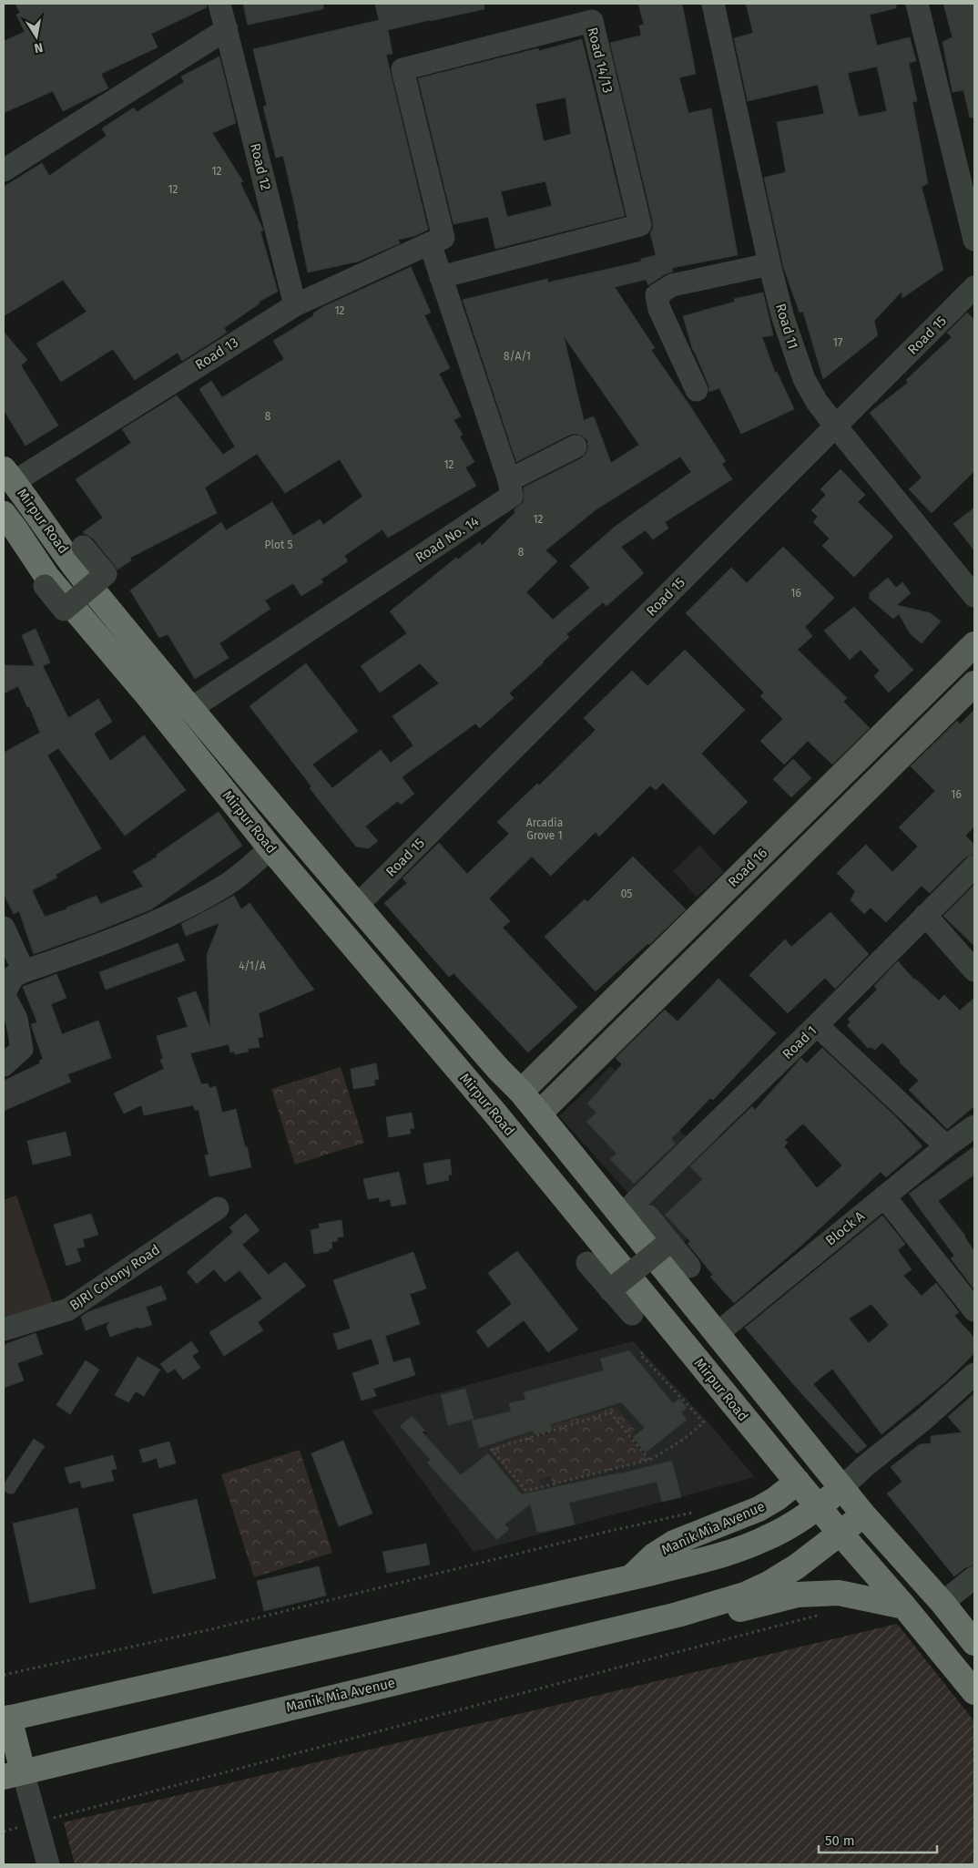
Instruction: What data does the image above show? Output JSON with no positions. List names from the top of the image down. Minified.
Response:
{"streets":{"highway":["Mirpur Road","Manik Mia Avenue"],"main road":["Road 16"],"street":["Road 14/13","Road 12","Road 11","Road 15","Road 13","Road No. 14","Road 1","Block A","BJRI Colony Road"]},"crossings":[["Road 14/13","Road 13"],["Road 14/13","Road No. 14"],["Road 12","Road 13"],["Road 11","Road 15"],["Road 15","Mirpur Road"],["Road 13","Mirpur Road"],["Mirpur Road","Road No. 14"],["Mirpur Road","Road 16"],["Mirpur Road","Road 1"],["Mirpur Road","Block A"],["Mirpur Road","Manik Mia Avenue"]],"house_numbers":["12","12","12","17","8/A/1","8","12","12","Plot 5","8","16","16","Arcadia Grove 1","05","4/1/A"],"scale_bar":"50 m","north":"bottom"}
